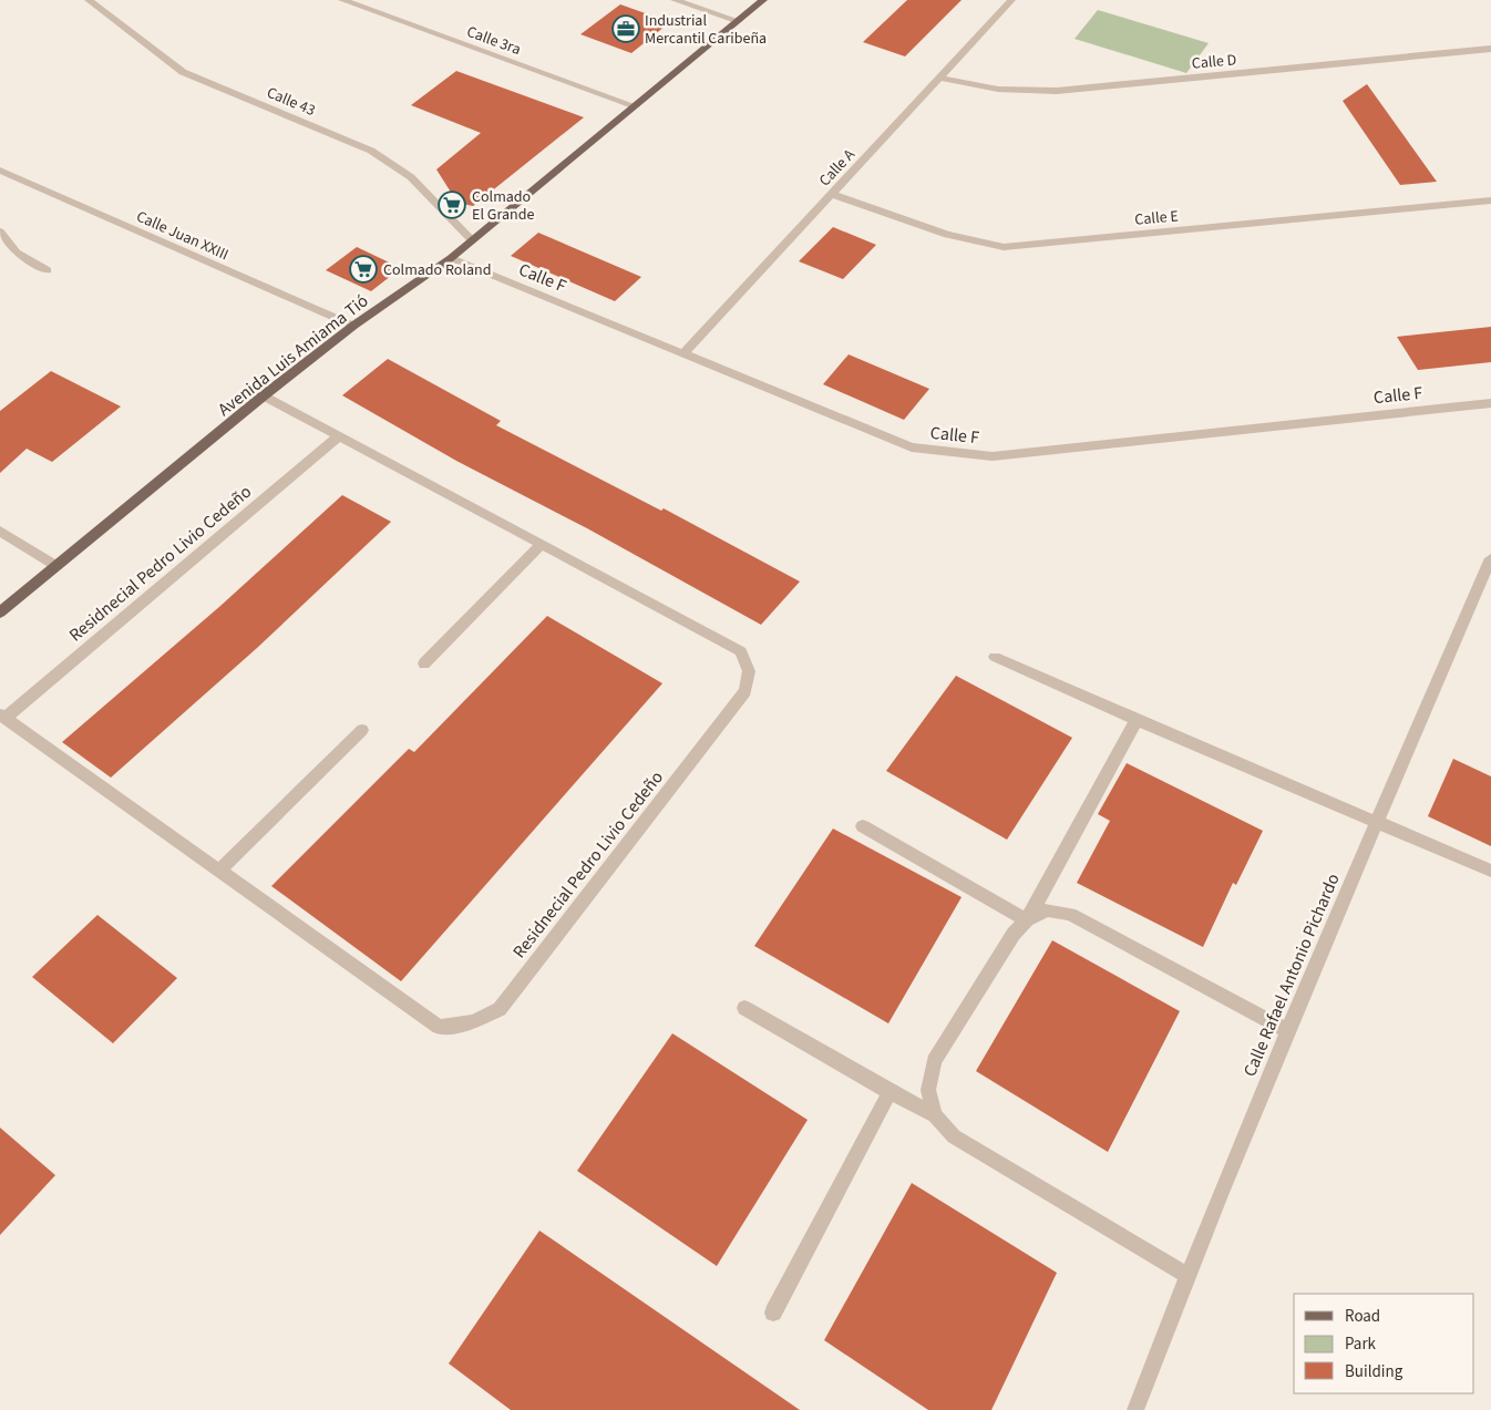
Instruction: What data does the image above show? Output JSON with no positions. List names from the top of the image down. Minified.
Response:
{"streets":{"main road":["Avenida Luis Amiama Tió"],"street":["Calle 3ra","Calle D","Calle 43","Calle A","Calle E","Calle Juan XXIII","Calle F","Residnecial Pedro Livio Cedeño","Calle Rafael Antonio Pichardo"]},"crossings":[["Calle 3ra","Avenida Luis Amiama Tió"],["Calle D","Calle A"],["Calle 43","Avenida Luis Amiama Tió"],["Calle A","Calle E"],["Calle A","Calle F"],["Calle Juan XXIII","Avenida Luis Amiama Tió"],["Calle F","Avenida Luis Amiama Tió"],["Avenida Luis Amiama Tió","Residnecial Pedro Livio Cedeño"]],"places":{"office":["Industrial Mercantil Caribeña"],"supermarket":["Colmado El Grande","Colmado Roland"]},"legend":["Road","Park","Building"]}
